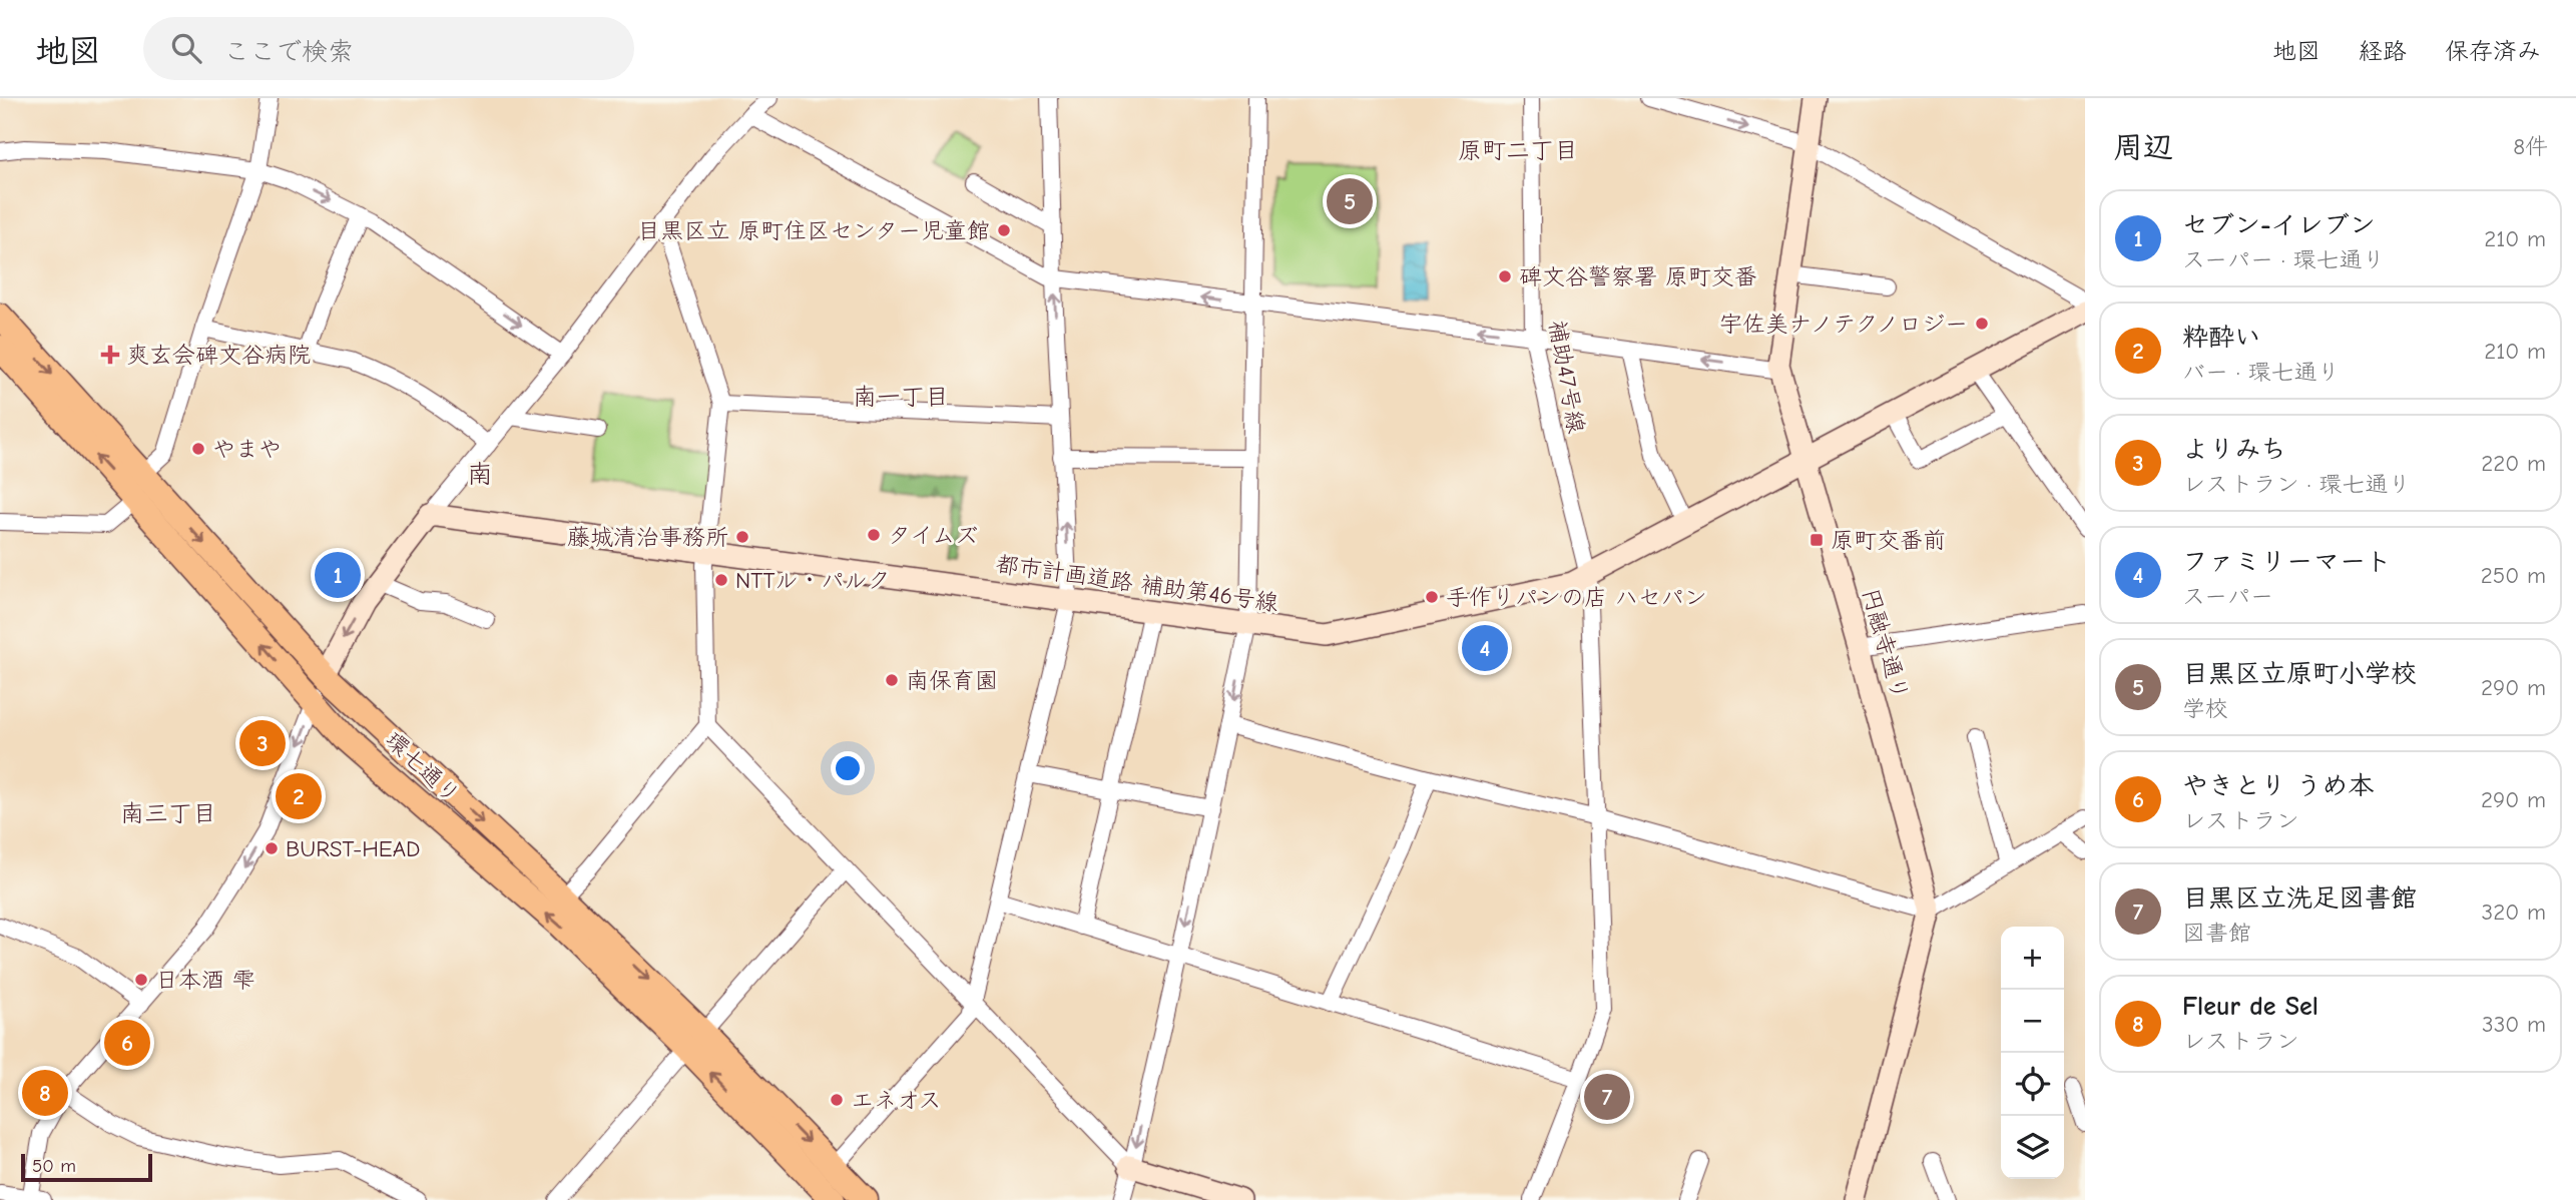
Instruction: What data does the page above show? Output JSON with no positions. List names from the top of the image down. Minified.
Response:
{"streets":{"main road":["環七通り"],"street":["補助47号線","都市計画道路 補助第46号線","円融寺通り"]},"crossings":[["補助47号線","都市計画道路 補助第46号線"],["都市計画道路 補助第46号線","円融寺通り"]],"districts":["原町二丁目","南一丁目","南","南三丁目"],"places":{"other":["目黒区立 原町住区センター児童館","碑文谷警察署 原町交番","宇佐美ナノテクノロジー","やまや","タイムズ","藤城清治事務所","NTTル・パルク","手作りパンの店 ハセパン","南保育園","BURST-HEAD","日本酒 雫","エネオス"],"health":["爽玄会碑文谷病院"],"transit":["原町交番前"]},"scale_bar":"50 m","page":{"header":"地図","search":"ここで検索","nav":["地図","経路","保存済み"],"heading":["周辺","8件"],"pins":["5","1","4","3","2","6","8","7"],"list":[{"mark":"1","name":"セブン-イレブン","note":"スーパー · 環七通り","value":"210 m"},{"mark":"2","name":"粋酔い","note":"バー · 環七通り","value":"210 m"},{"mark":"3","name":"よりみち","note":"レストラン · 環七通り","value":"220 m"},{"mark":"4","name":"ファミリーマート","note":"スーパー","value":"250 m"},{"mark":"5","name":"目黒区立原町小学校","note":"学校","value":"290 m"},{"mark":"6","name":"やきとり うめ本","note":"レストラン","value":"290 m"},{"mark":"7","name":"目黒区立洗足図書館","note":"図書館","value":"320 m"},{"mark":"8","name":"Fleur de Sel","note":"レストラン","value":"330 m"}],"map_buttons":["+","−"],"scale":"50 m"}}
